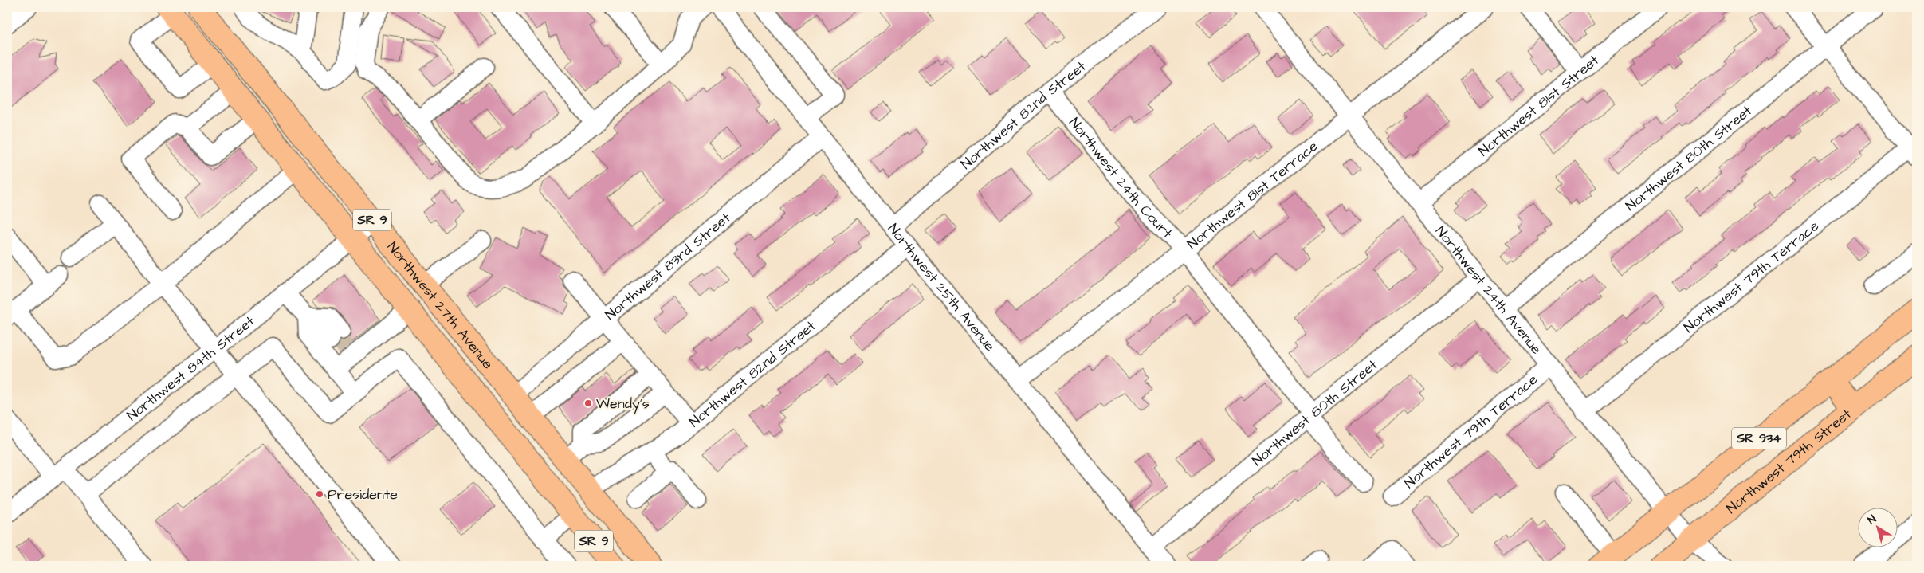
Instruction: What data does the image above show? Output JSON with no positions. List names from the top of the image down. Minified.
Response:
{"streets":{"main road":["SR 9","Northwest 27th Avenue","SR 934","Northwest 79th Street"],"street":["Northwest 81st Street","Northwest 82nd Street","Northwest 80th Street","Northwest 24th Court","Northwest 81st Terrace","Northwest 83rd Street","Northwest 79th Terrace","Northwest 25th Avenue","Northwest 24th Avenue","Northwest 84th Street"]},"crossings":[["Northwest 81st Street","Northwest 24th Avenue"],["Northwest 82nd Street","Northwest 24th Court"],["Northwest 82nd Street","Northwest 25th Avenue"],["Northwest 82nd Street","Northwest 27th Avenue"],["Northwest 80th Street","Northwest 24th Court"],["Northwest 80th Street","Northwest 25th Avenue"],["Northwest 80th Street","Northwest 24th Avenue"],["Northwest 24th Court","Northwest 81st Terrace"],["Northwest 81st Terrace","Northwest 25th Avenue"],["Northwest 81st Terrace","Northwest 24th Avenue"],["Northwest 83rd Street","Northwest 25th Avenue"],["Northwest 83rd Street","Northwest 27th Avenue"],["Northwest 79th Terrace","Northwest 24th Avenue"],["Northwest 24th Avenue","SR 934"],["Northwest 24th Avenue","Northwest 79th Street"],["Northwest 27th Avenue","Northwest 84th Street"]],"places":["Wendy's","Presidente"],"north":"top left"}
